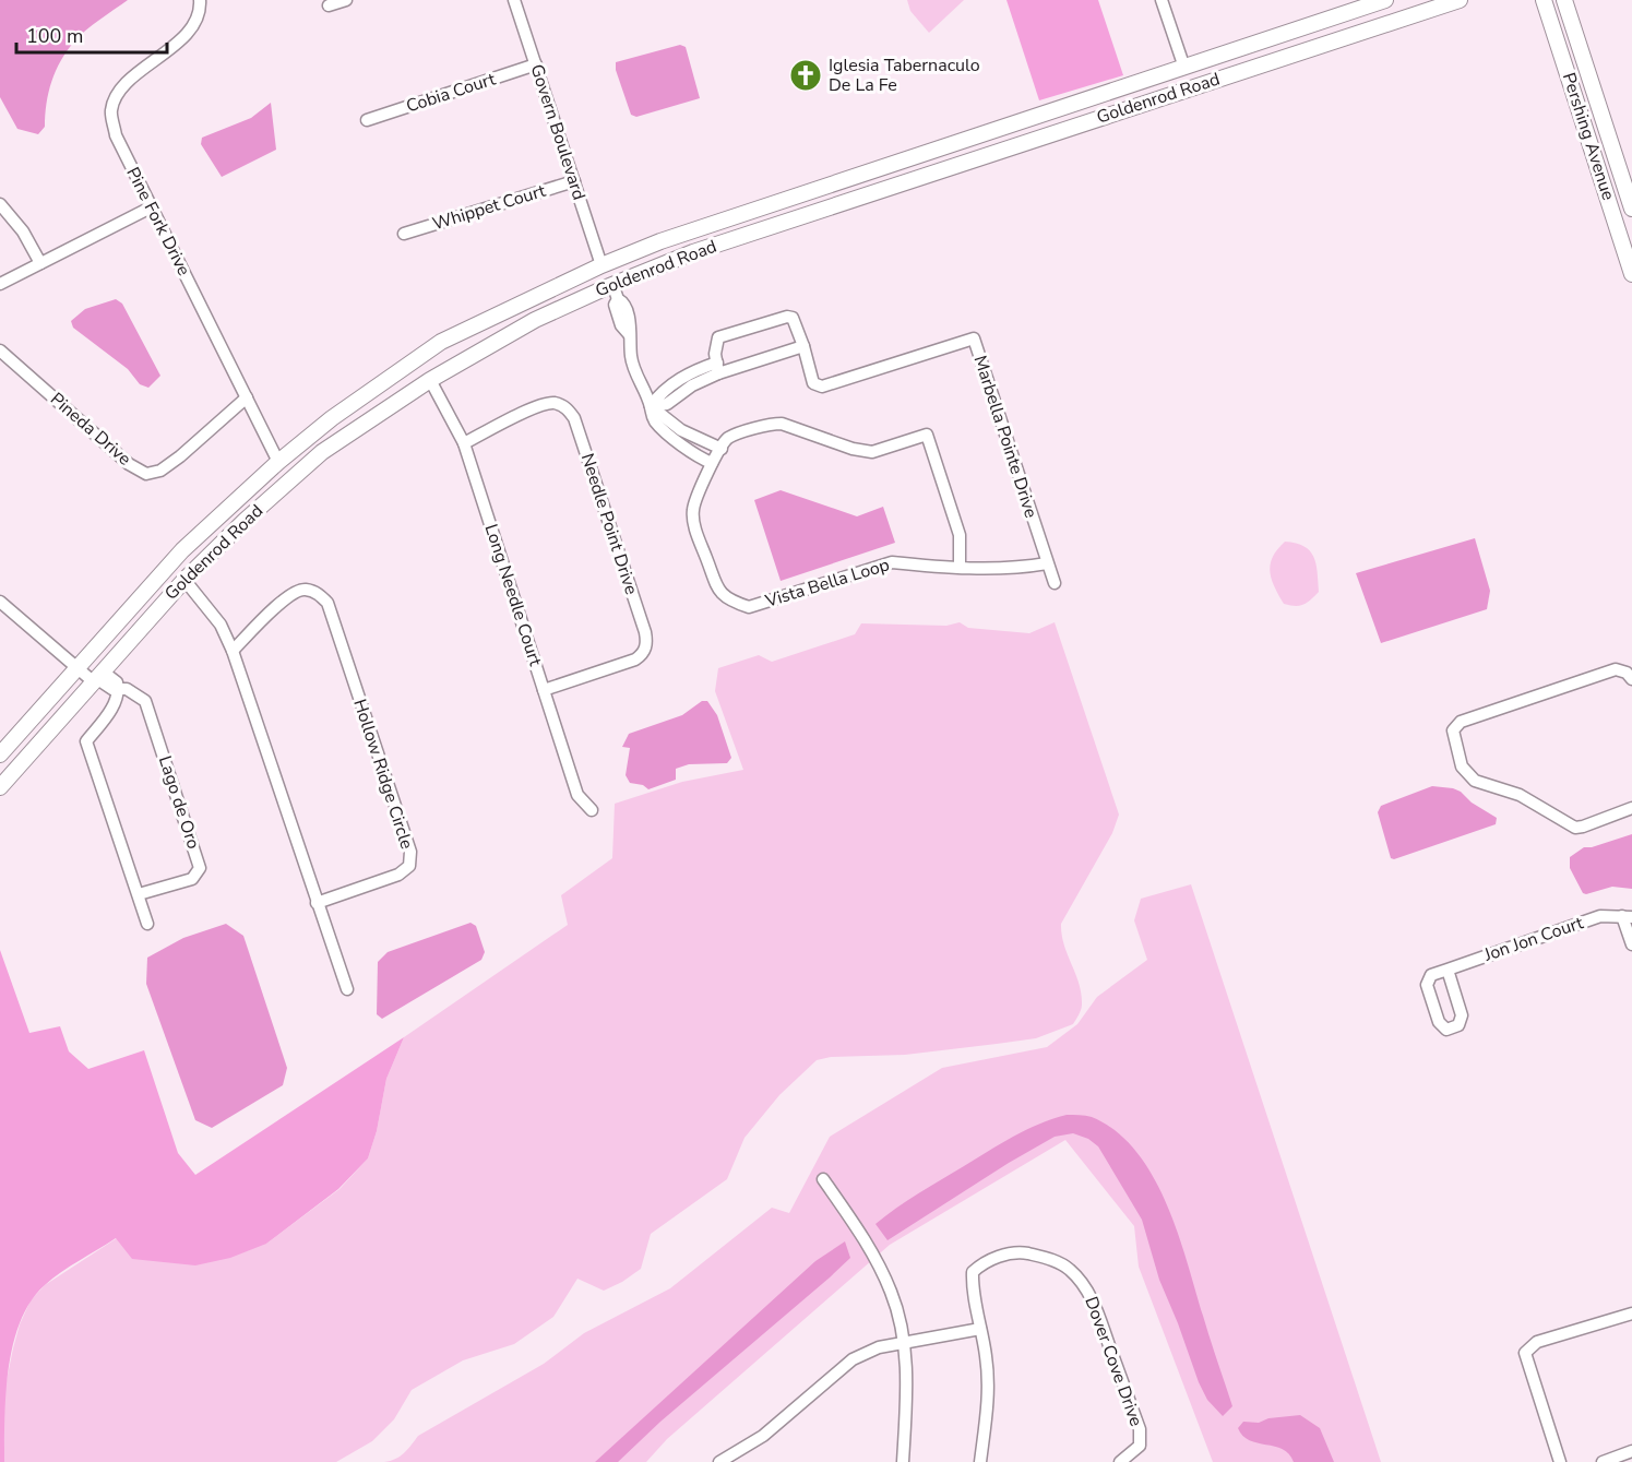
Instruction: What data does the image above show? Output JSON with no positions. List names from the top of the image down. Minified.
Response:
{"streets":{"main road":["Goldenrod Road","Pershing Avenue"],"street":["Cobia Court","Govern Boulevard","Whippet Court","Pine Fork Drive","Pineda Drive","Marbella Pointe Drive","Needle Point Drive","Vista Bella Loop","Long Needle Court","Hollow Ridge Circle","Lago de Oro","Jon Jon Court","Dover Cove Drive"]},"crossings":[["Cobia Court","Govern Boulevard"],["Goldenrod Road","Govern Boulevard"],["Goldenrod Road","Pine Fork Drive"],["Goldenrod Road","Long Needle Court"],["Goldenrod Road","Lago de Oro"],["Govern Boulevard","Whippet Court"],["Pine Fork Drive","Pineda Drive"],["Marbella Pointe Drive","Vista Bella Loop"],["Needle Point Drive","Long Needle Court"]],"places":{"church":["Iglesia Tabernaculo De La Fe"]},"scale_bar":"100 m"}
